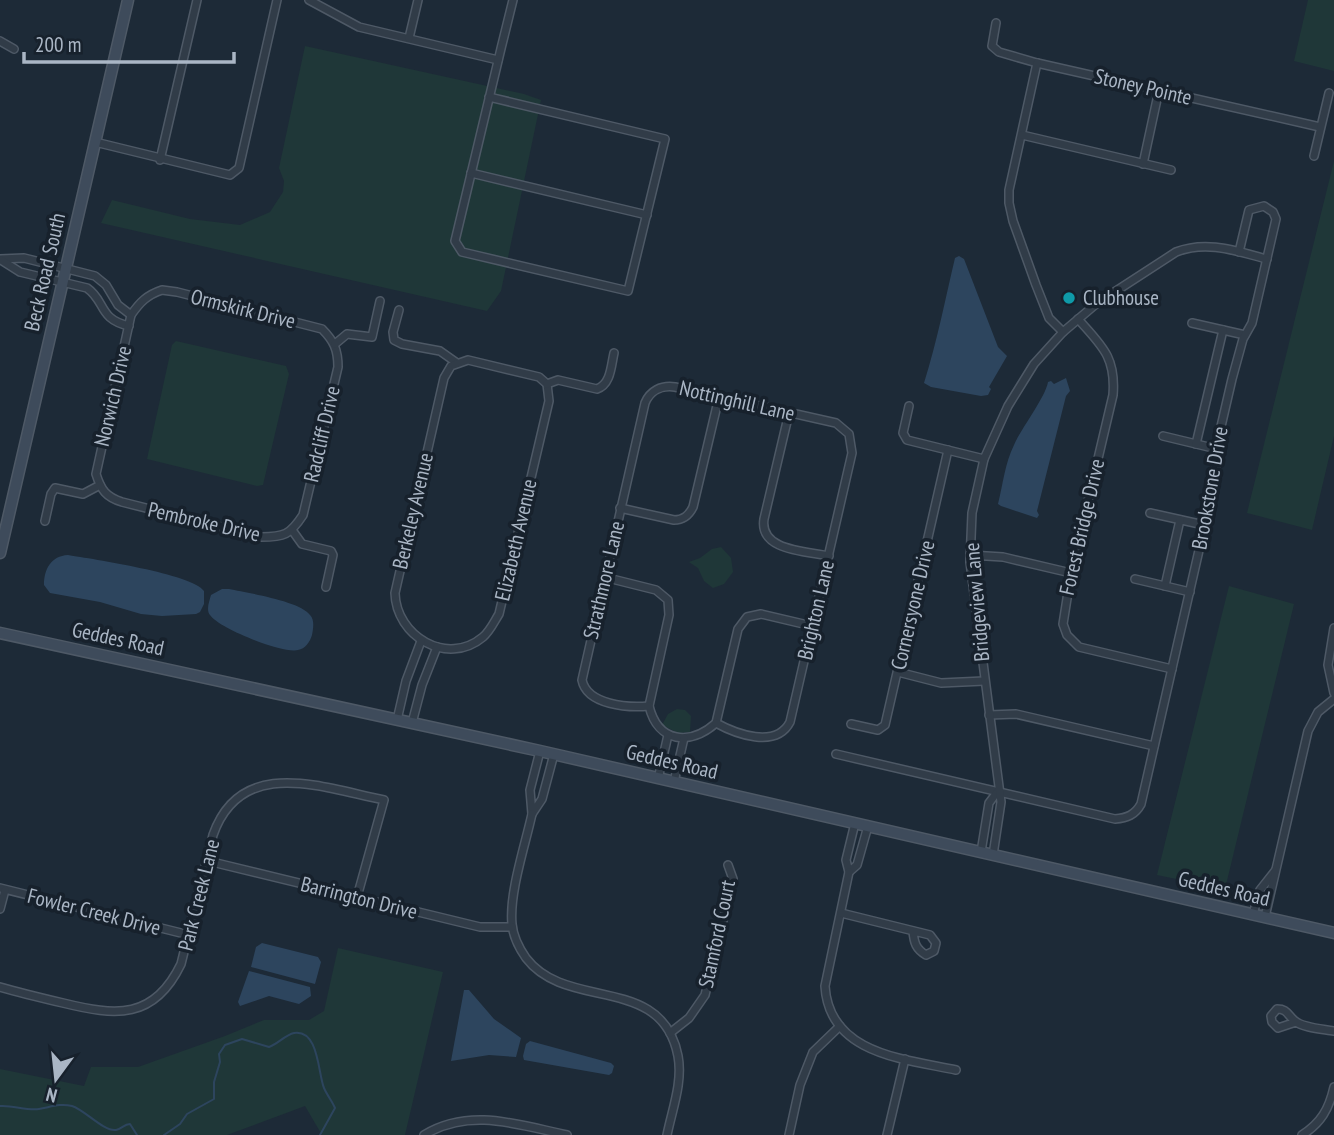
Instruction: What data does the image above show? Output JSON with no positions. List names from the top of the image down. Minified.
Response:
{"streets":{"main road":["Beck Road South","Geddes Road"],"street":["Stoney Pointe","Ormskirk Drive","Norwich Drive","Nottinghill Lane","Radcliff Drive","Brookstone Drive","Berkeley Avenue","Pembroke Drive","Forest Bridge Drive","Elizabeth Avenue","Strathmore Lane","Bridgeview Lane","Cornersyone Drive","Brighton Lane","Park Creek Lane","Barrington Drive","Fowler Creek Drive","Stamford Court"]},"crossings":[["Ormskirk Drive","Norwich Drive"],["Ormskirk Drive","Radcliff Drive"],["Norwich Drive","Pembroke Drive"],["Nottinghill Lane","Strathmore Lane"],["Nottinghill Lane","Brighton Lane"],["Radcliff Drive","Pembroke Drive"],["Brookstone Drive","Forest Bridge Drive"],["Brookstone Drive","Bridgeview Lane"],["Berkeley Avenue","Elizabeth Avenue"],["Forest Bridge Drive","Bridgeview Lane"],["Bridgeview Lane","Geddes Road"],["Park Creek Lane","Barrington Drive"],["Park Creek Lane","Fowler Creek Drive"]],"places":["Clubhouse"],"scale_bar":"200 m","north":"bottom"}
